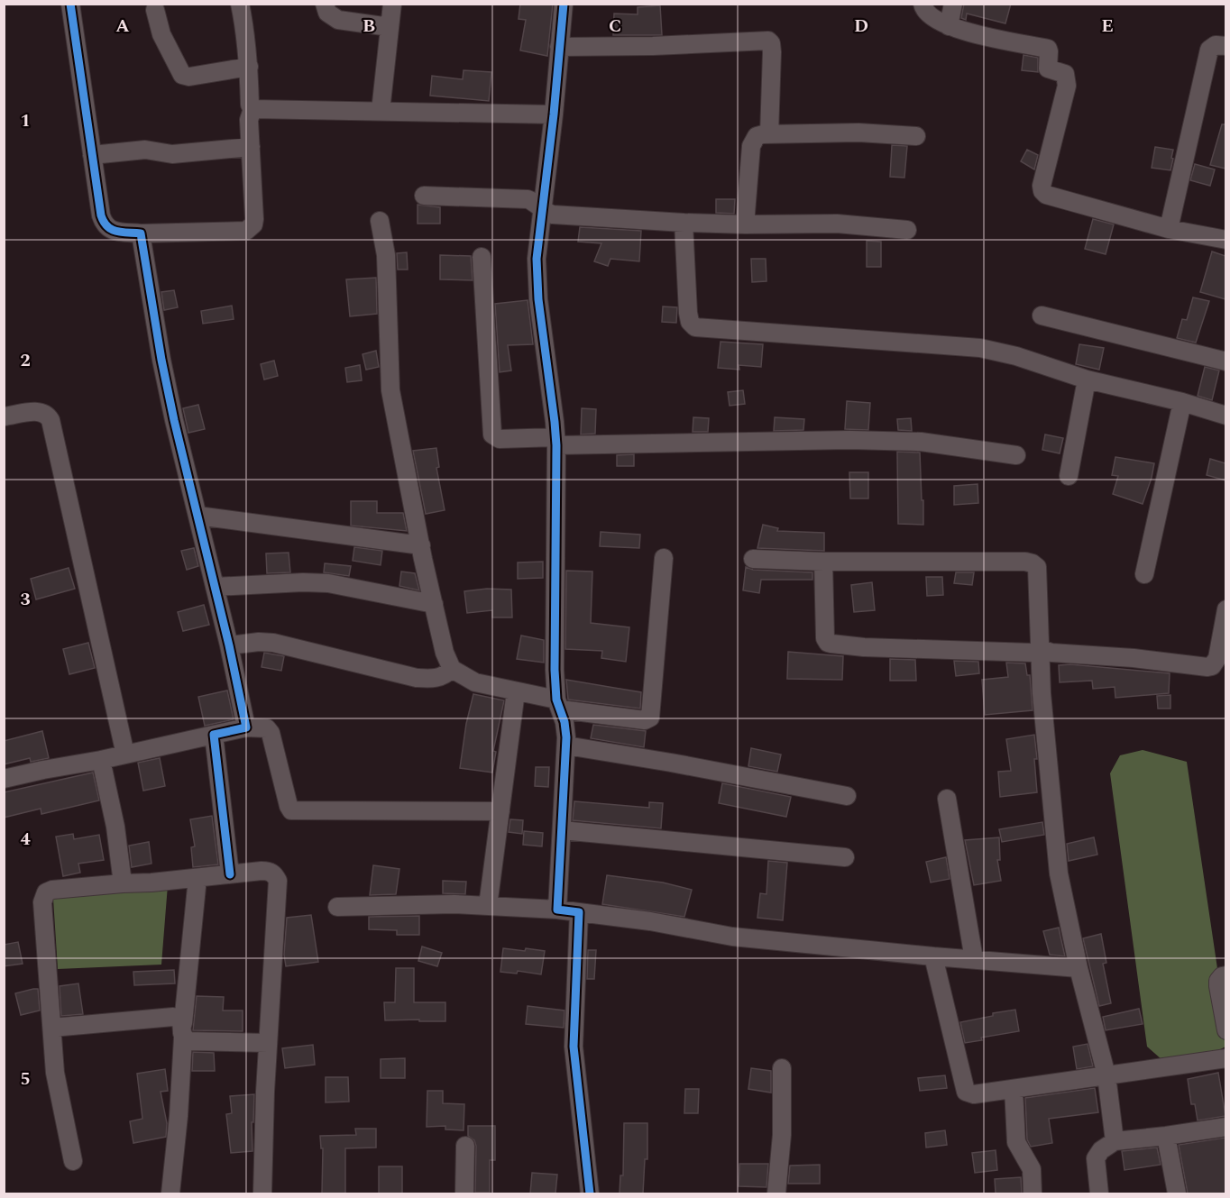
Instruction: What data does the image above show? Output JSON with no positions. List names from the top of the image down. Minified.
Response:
{"grid":{"columns":["A","B","C","D","E"],"rows":["1","2","3","4","5"]}}
